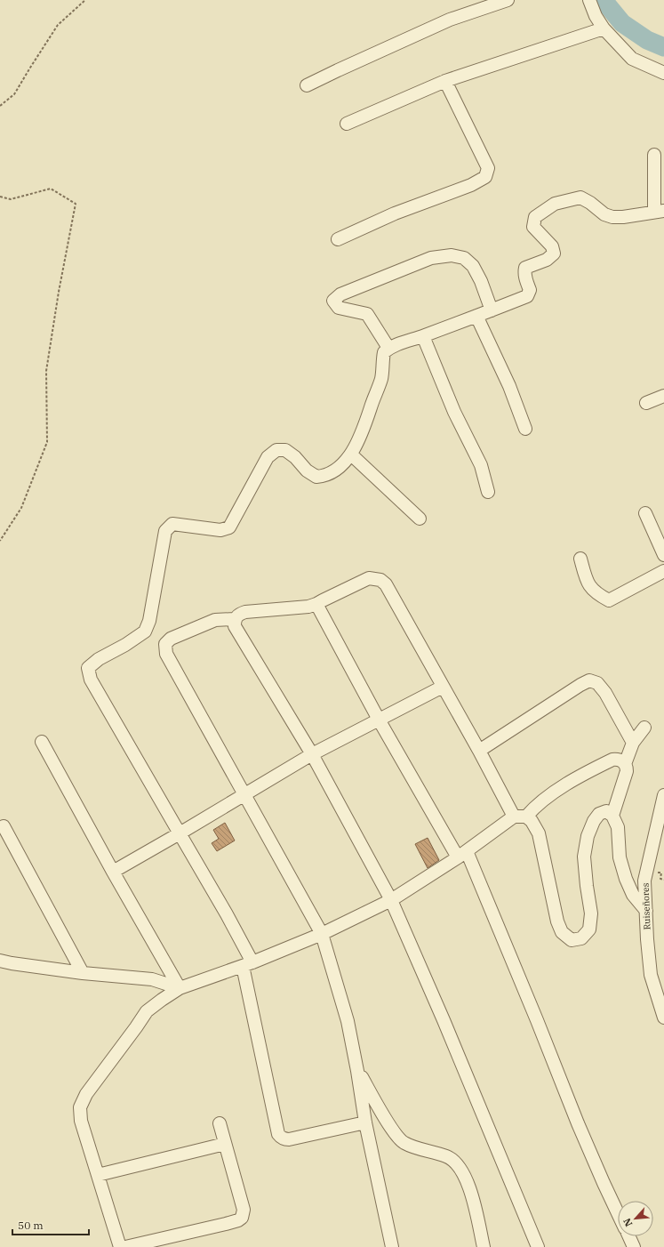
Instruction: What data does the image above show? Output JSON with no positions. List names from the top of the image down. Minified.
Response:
{"streets":{"street":["Ruiseñores"]},"scale_bar":"50 m","north":"bottom left"}
